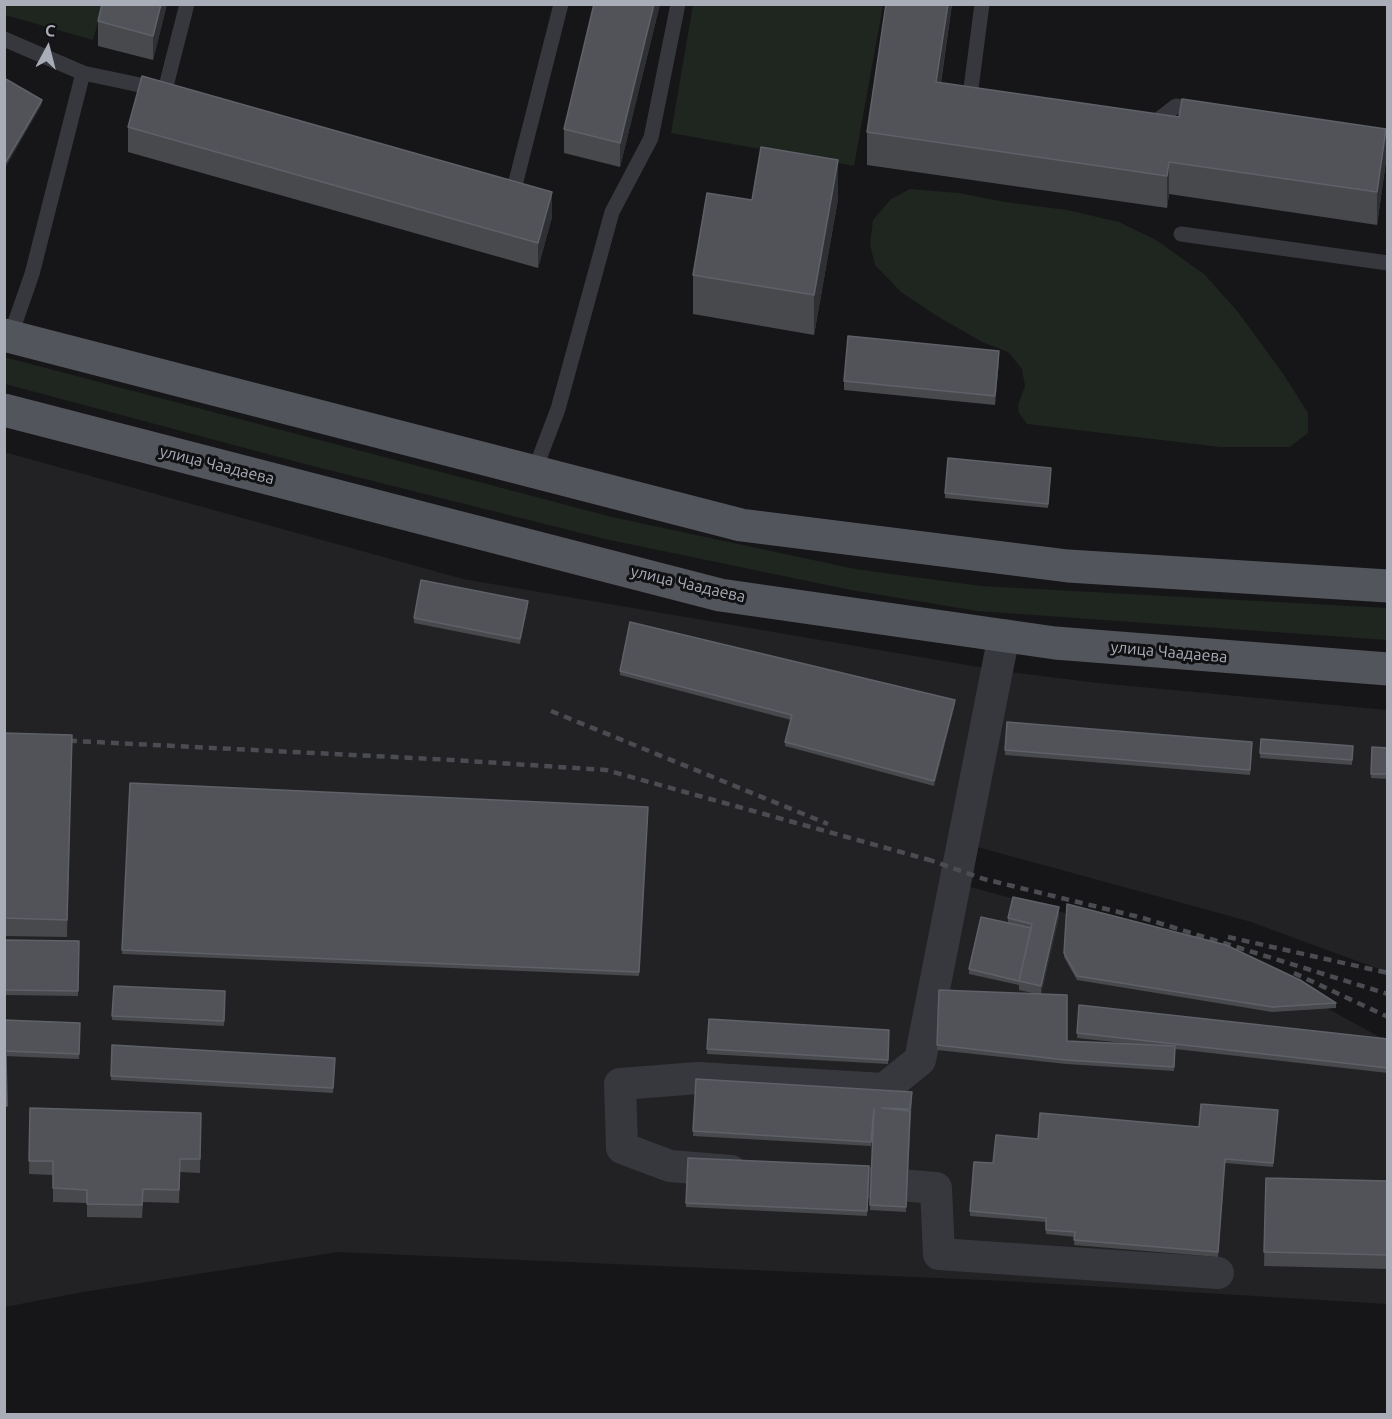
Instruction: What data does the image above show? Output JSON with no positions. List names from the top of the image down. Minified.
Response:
{"streets":{"main road":["улица Чаадаева"]},"north":"top"}
